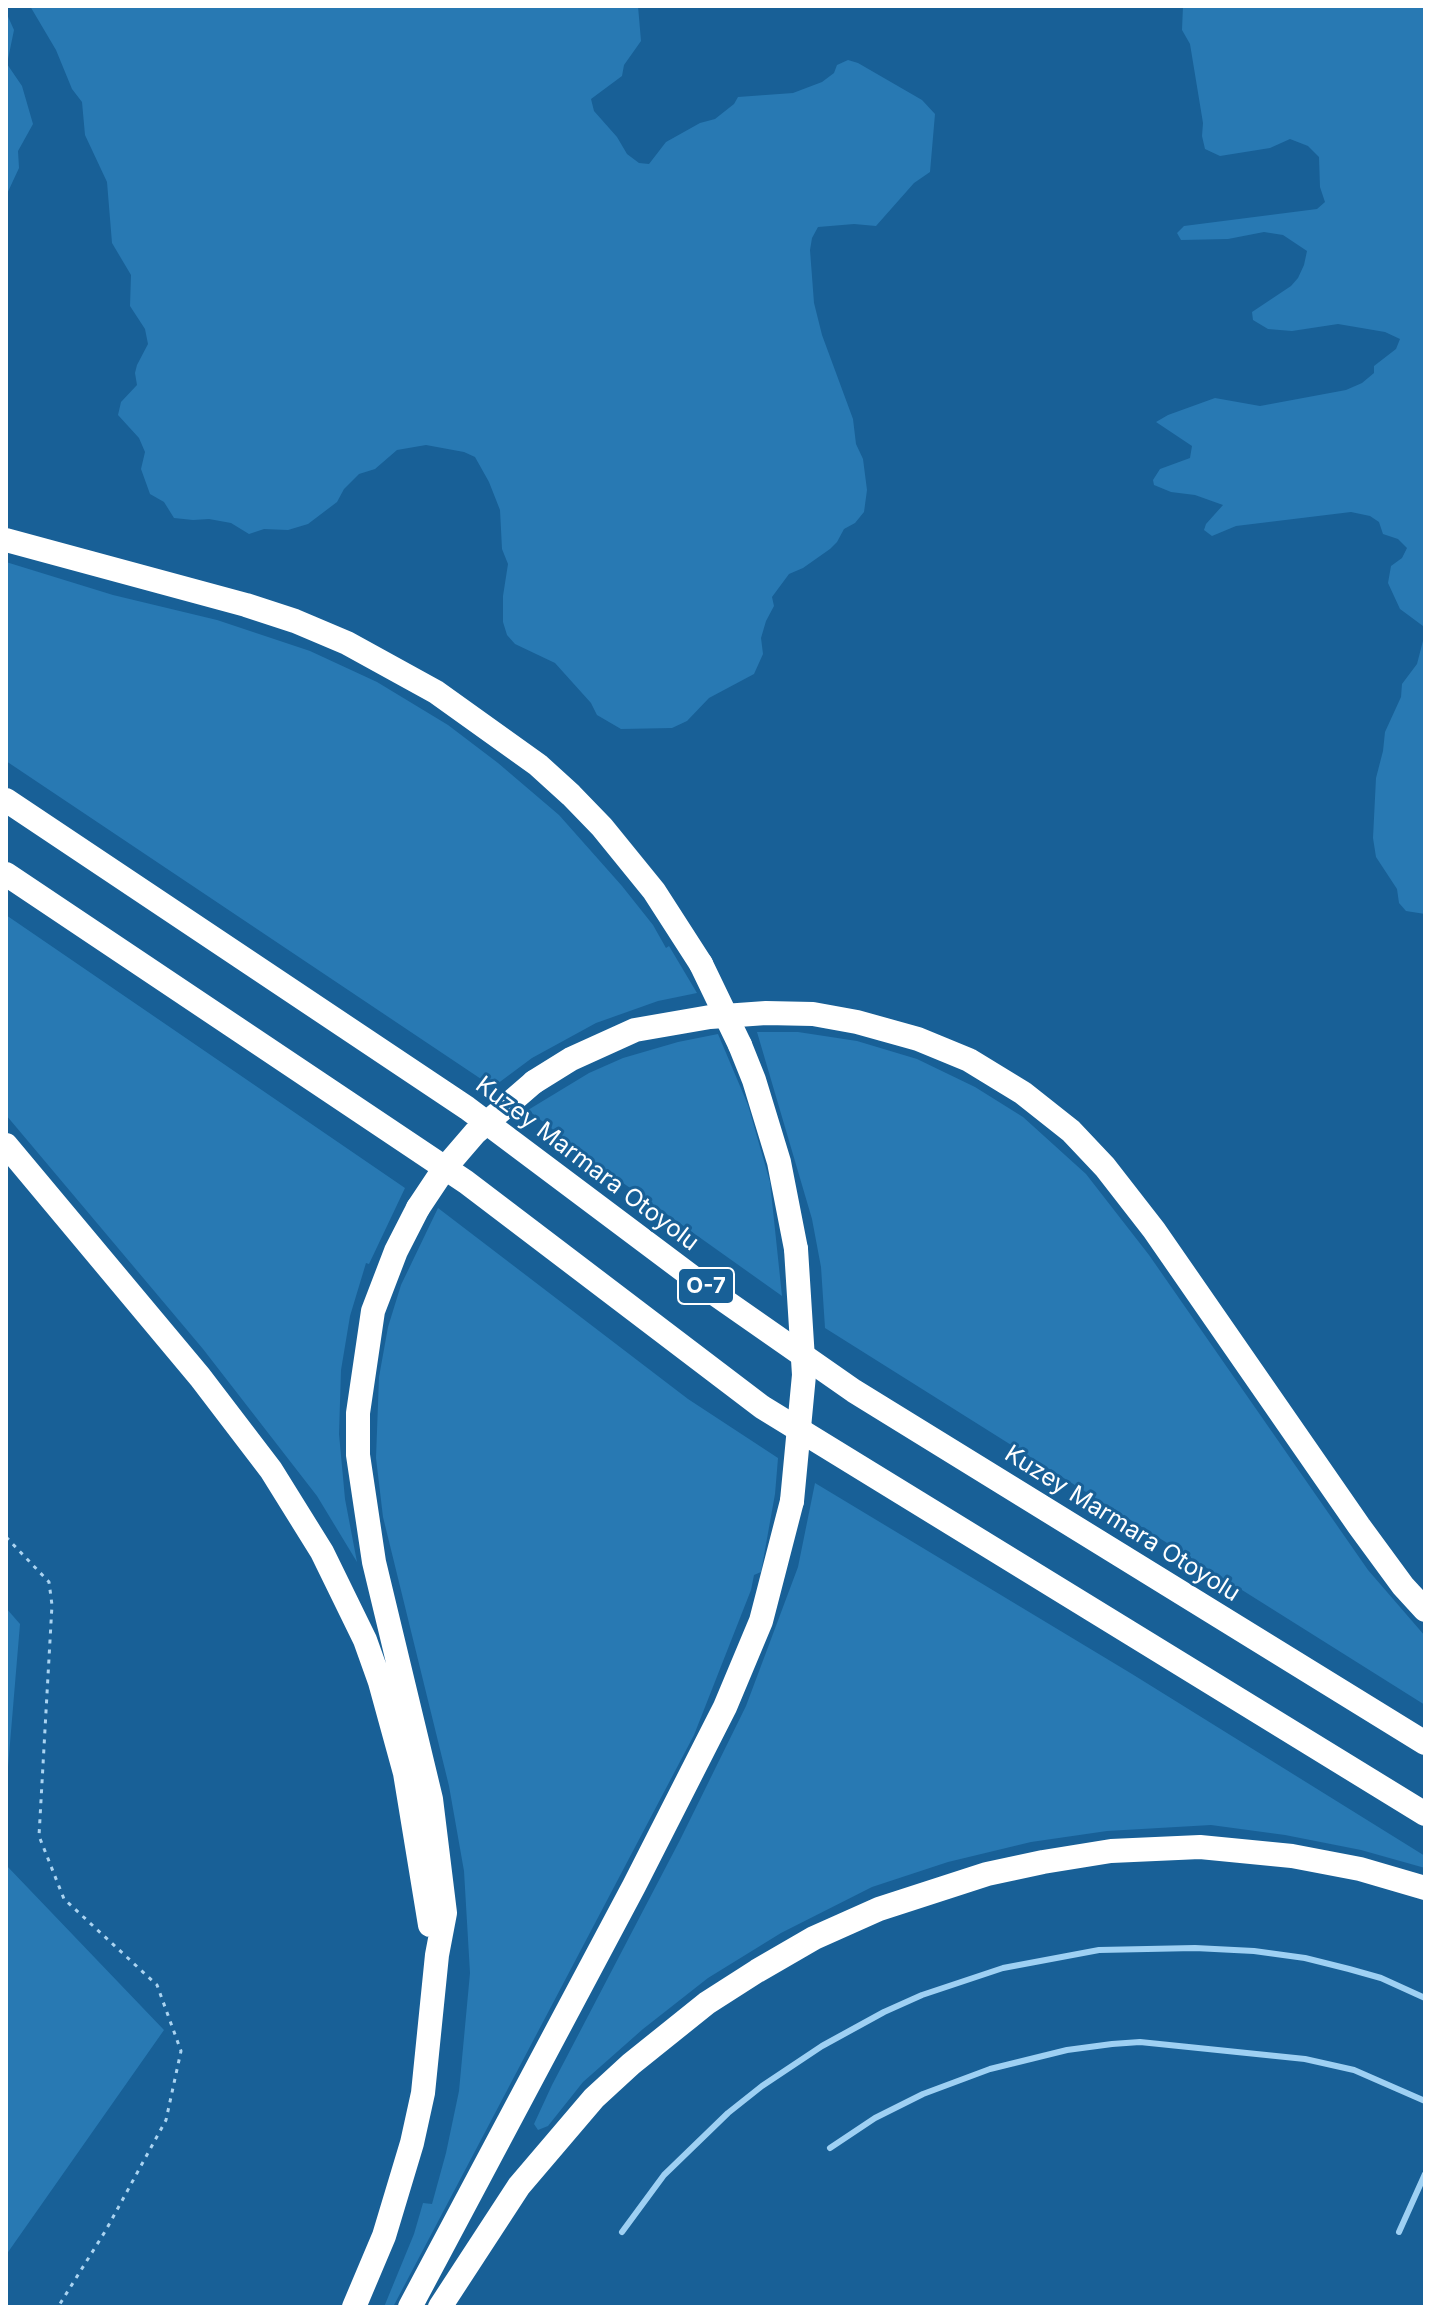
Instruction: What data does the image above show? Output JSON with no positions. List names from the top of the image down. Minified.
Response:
{"streets":{"highway":["Kuzey Marmara Otoyolu","O-7"]}}
